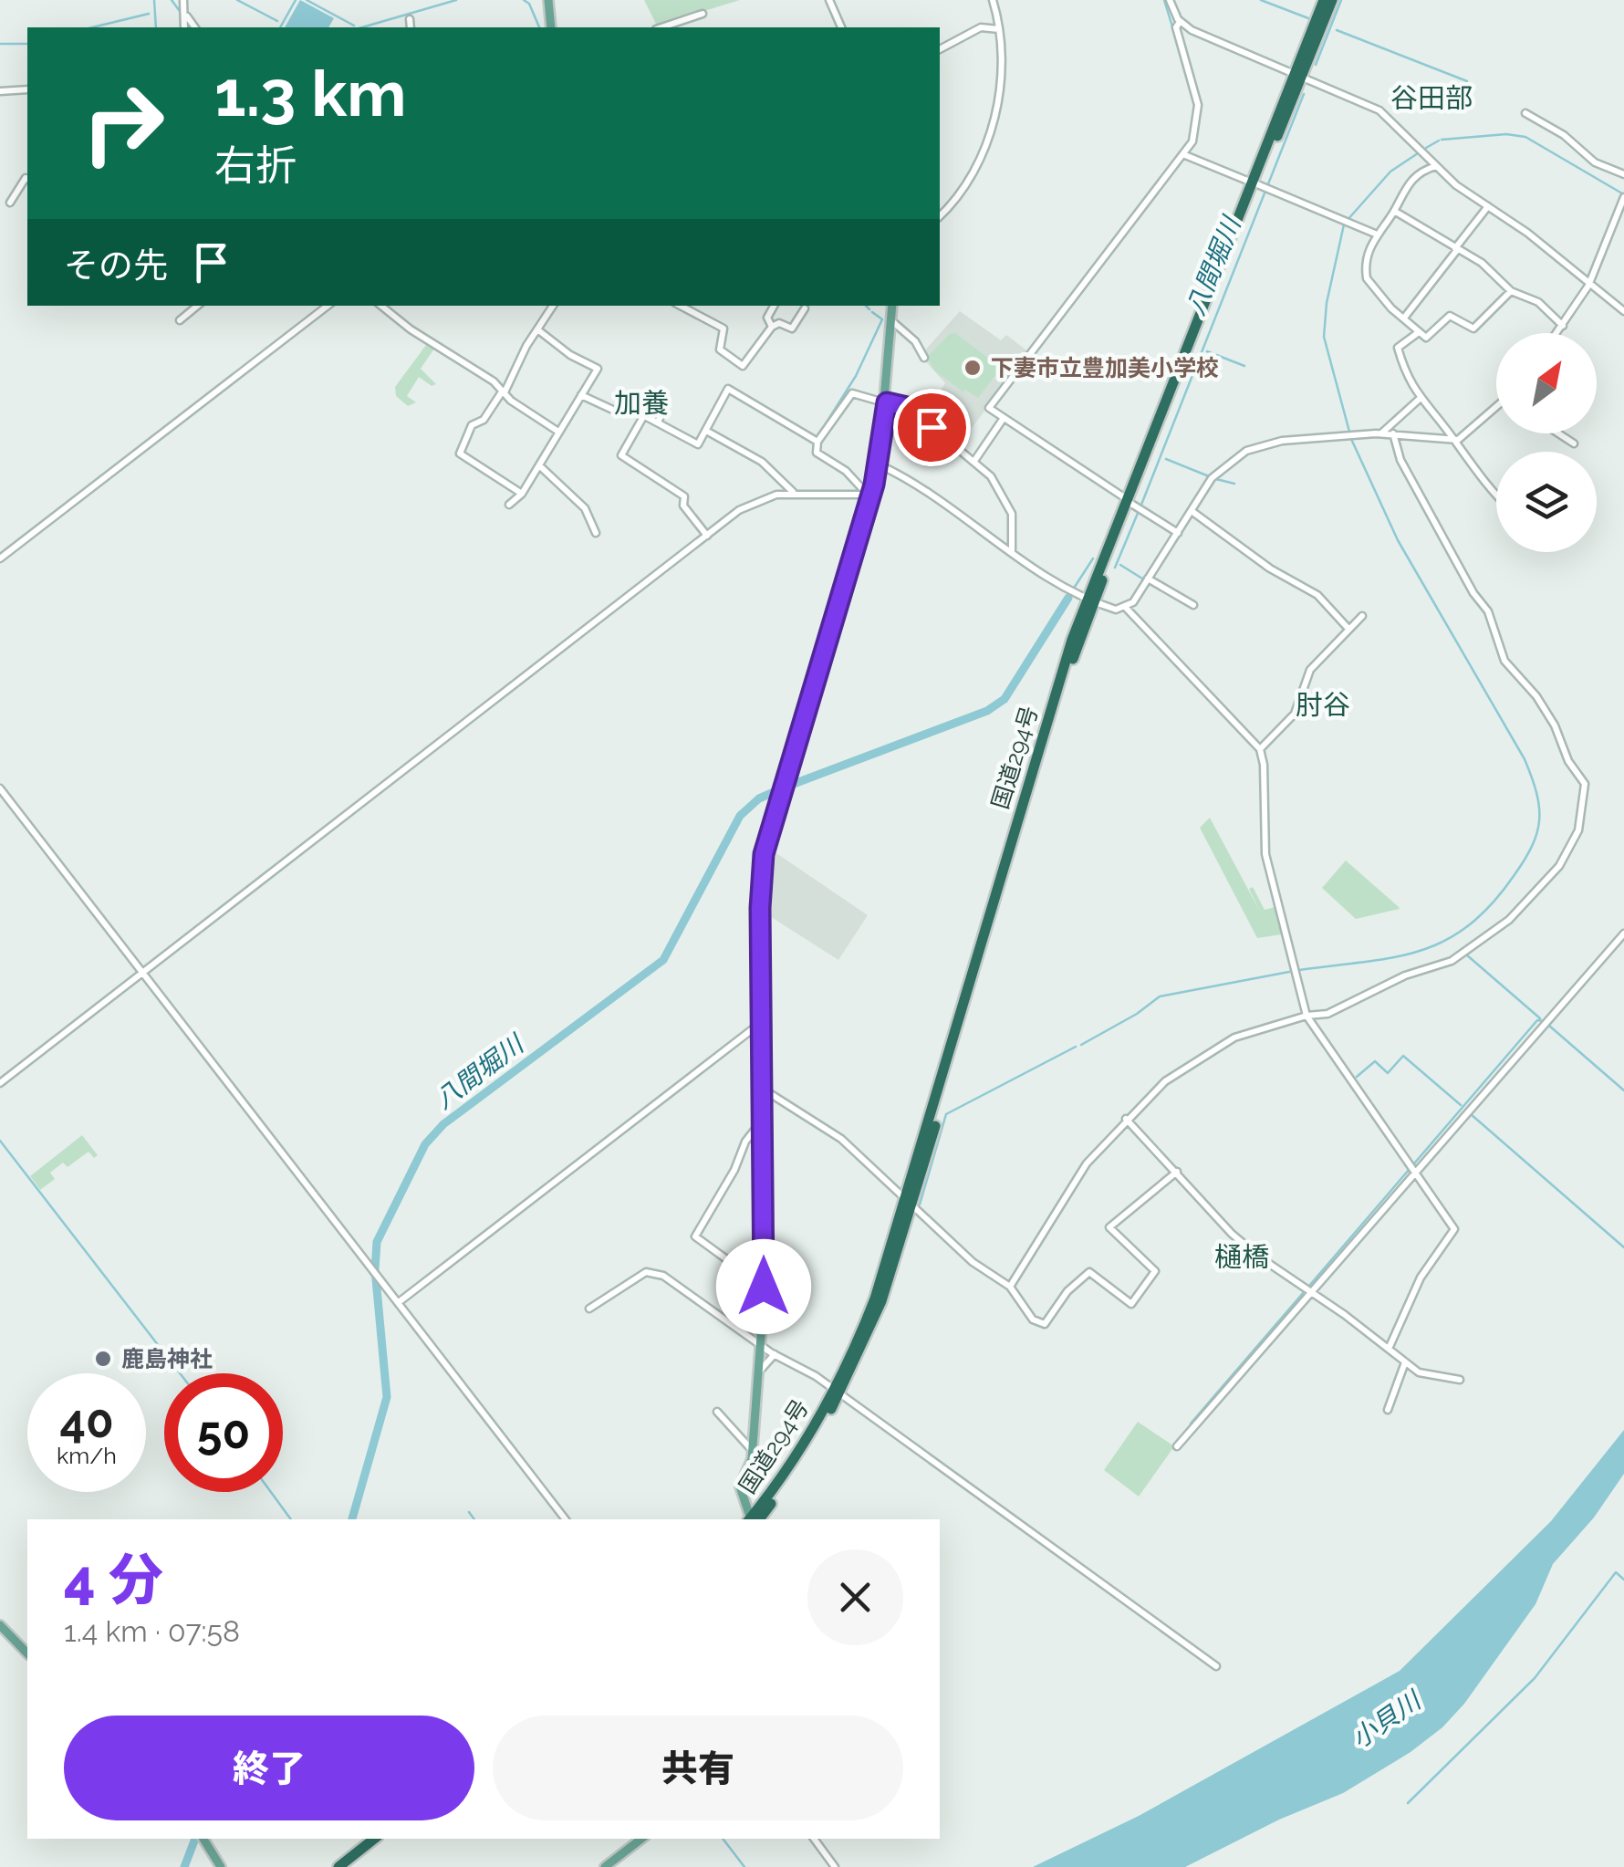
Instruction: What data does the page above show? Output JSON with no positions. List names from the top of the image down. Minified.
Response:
{"streets":{"highway":["国道294号"]},"districts":["谷田部","加養","肘谷","樋橋"],"water":["八間堀川","小貝川"],"places":["下妻市立豊加美小学校","鹿島神社"],"north":"top right","page":{"turn":["1.3 km","右折"],"then":"その先","speed":"40 km/h","limit":"50","heading":["4 分","1.4 km · 07:58"],"buttons":["終了","共有"]}}
